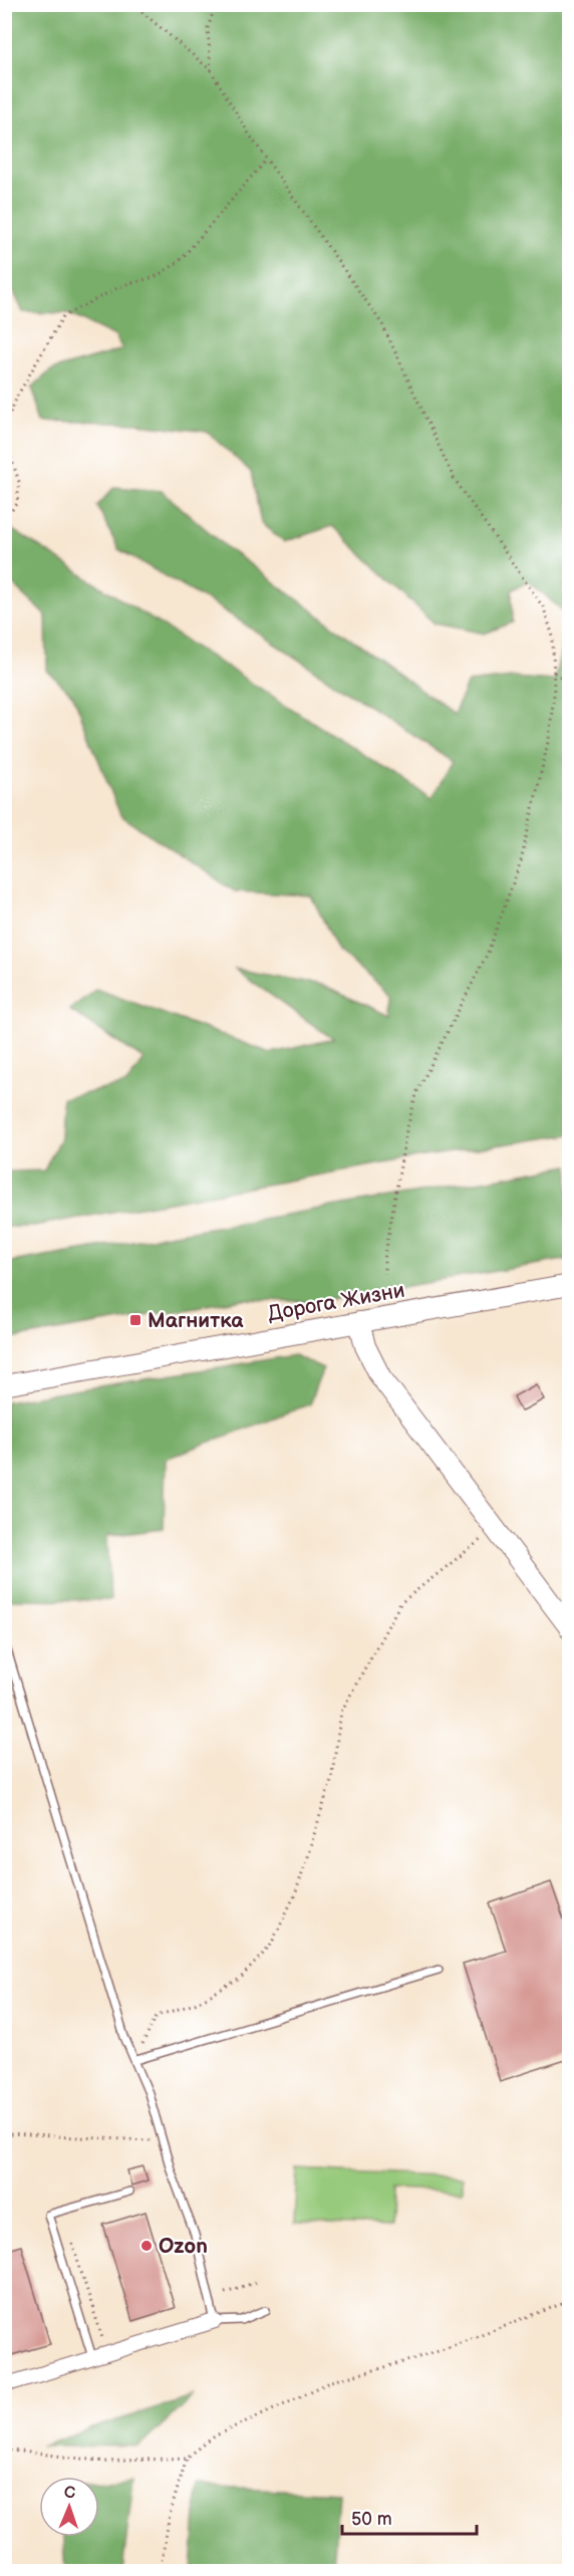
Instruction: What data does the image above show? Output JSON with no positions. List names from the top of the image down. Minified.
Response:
{"streets":{"main road":["Дорога Жизни"]},"places":{"transit":["Магнитка"],"other":["Ozon"]},"scale_bar":"50 m","north":"top"}
